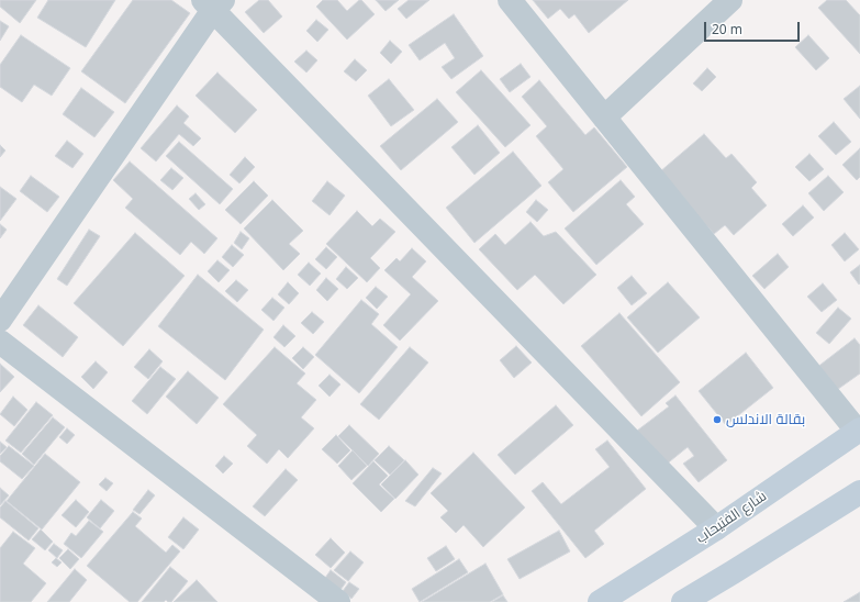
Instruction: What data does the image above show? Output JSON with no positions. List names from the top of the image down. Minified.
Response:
{"streets":{"main road":["شارع الفتيحاب"]},"places":["بقالة الاندلس"],"scale_bar":"20 m"}
